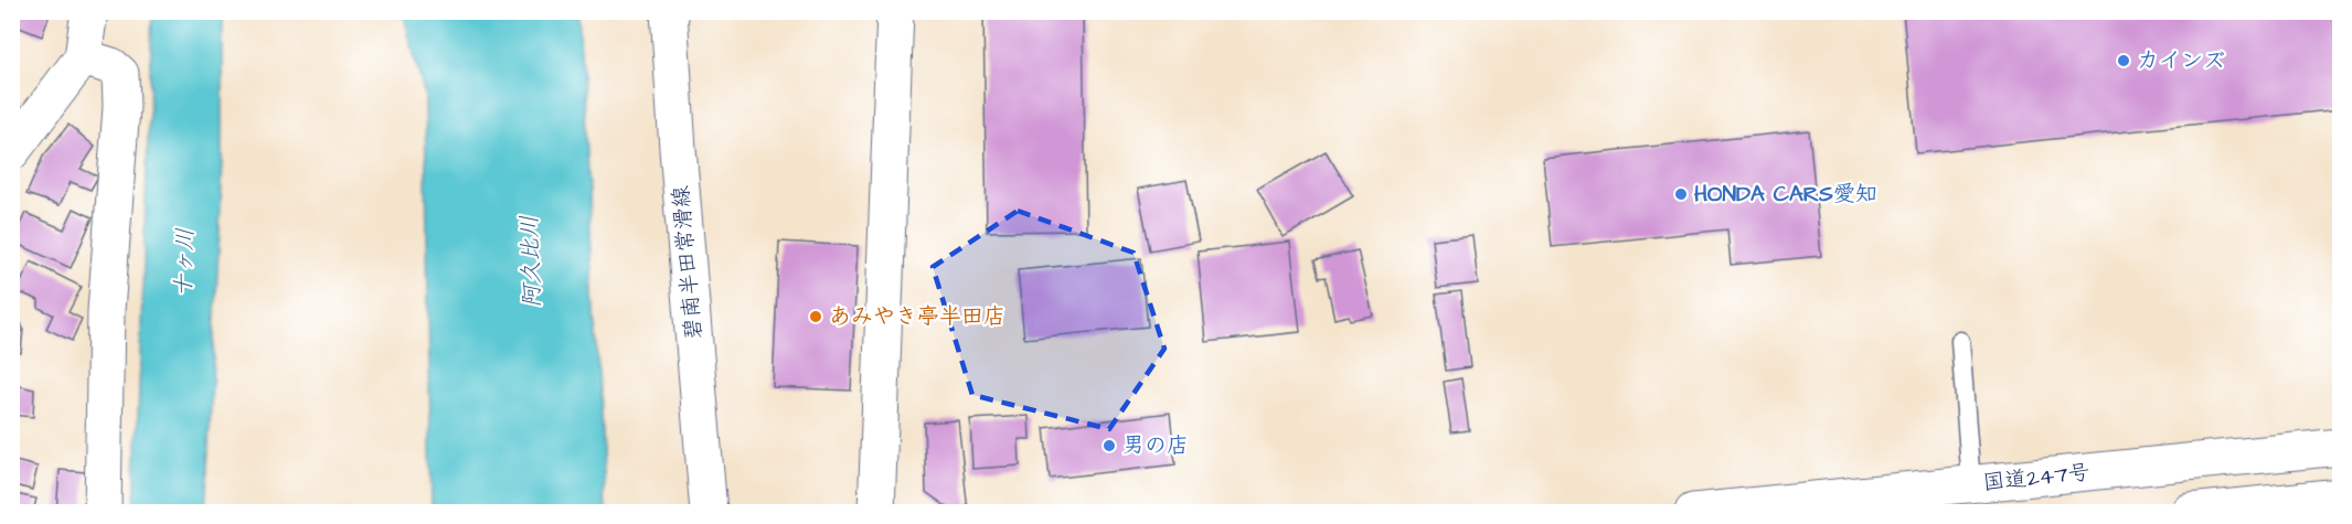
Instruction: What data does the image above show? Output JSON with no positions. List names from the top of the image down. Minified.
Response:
{"streets":{"main road":["碧南半田常滑線","国道247号"]},"water":["阿久比川","十ヶ川"],"places":["カインズ","HONDA CARS愛知","あみやき亭半田店","男の店"]}
